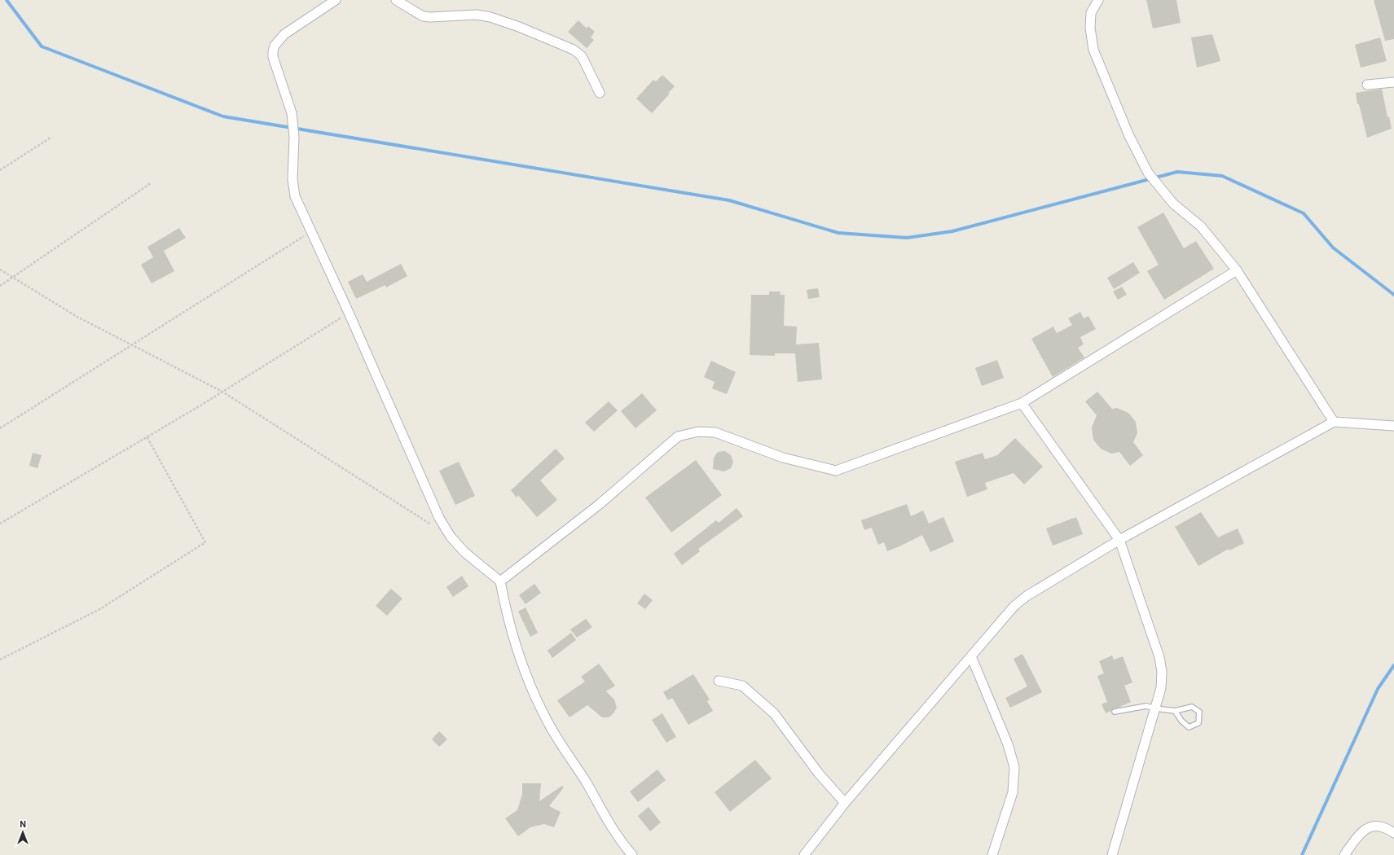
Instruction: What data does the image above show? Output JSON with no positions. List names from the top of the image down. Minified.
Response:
{"north":"top"}
